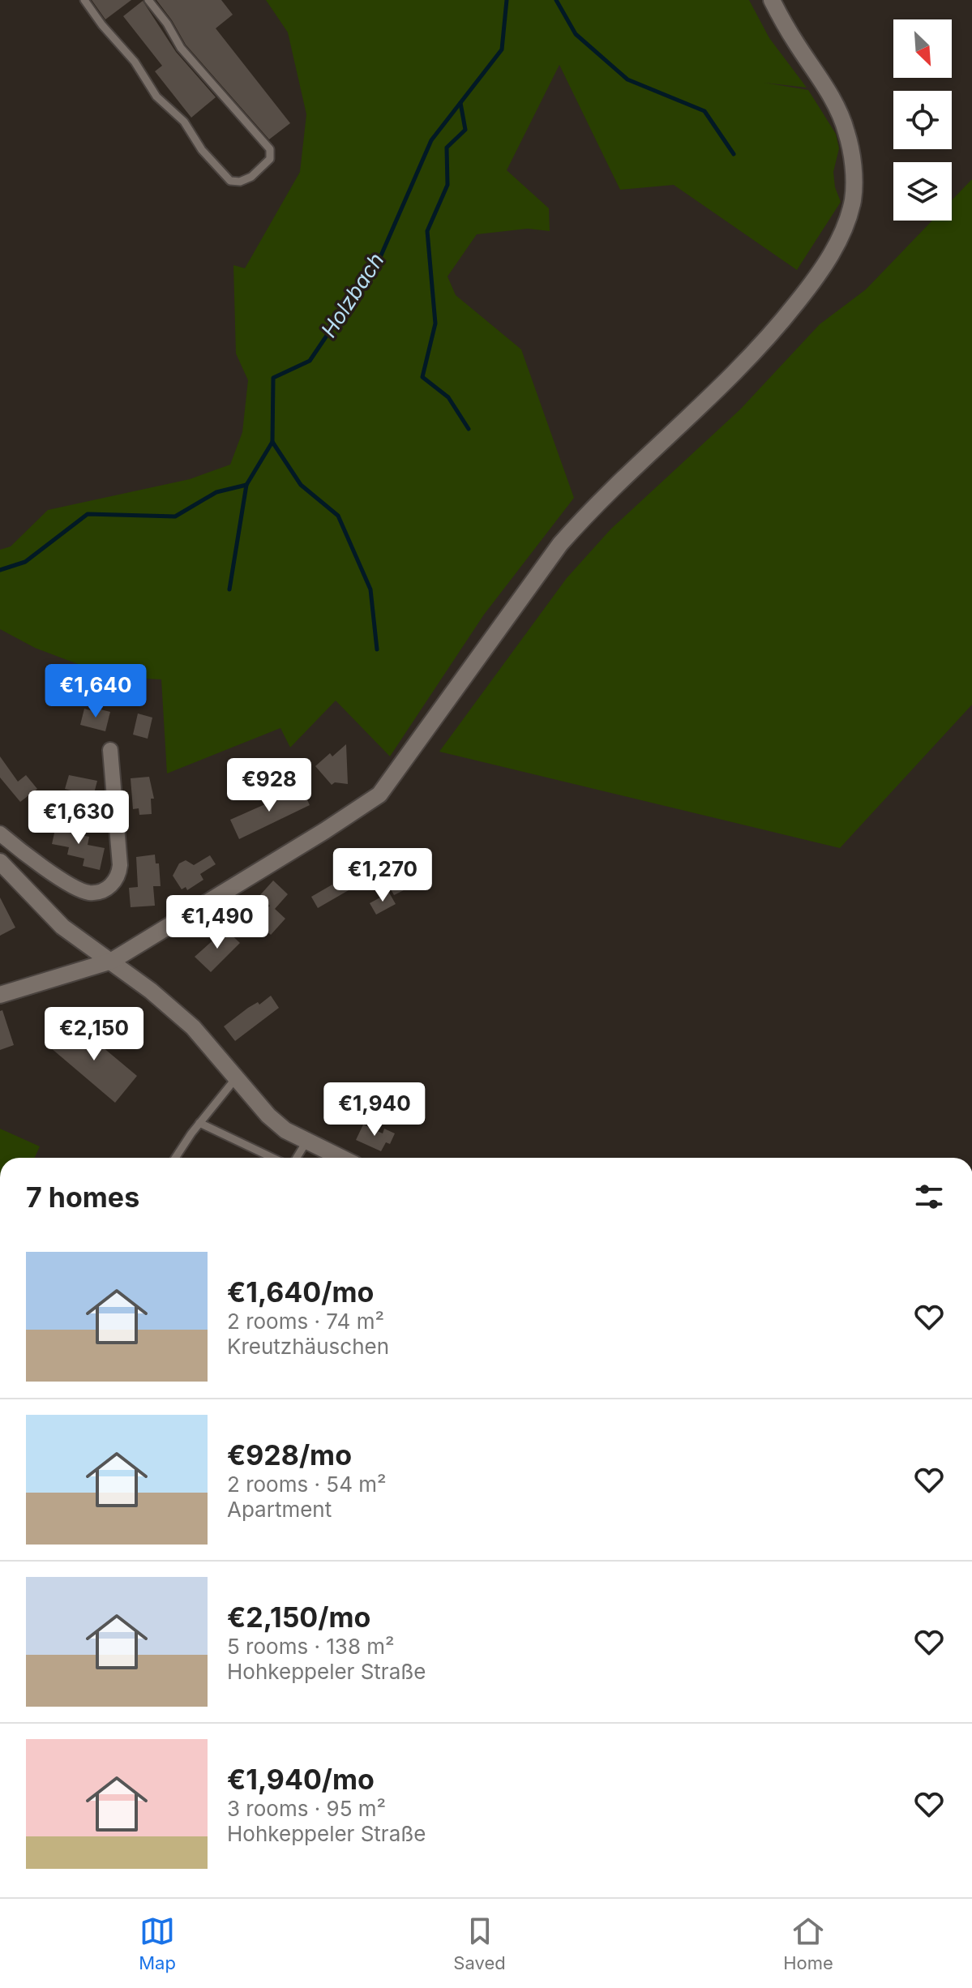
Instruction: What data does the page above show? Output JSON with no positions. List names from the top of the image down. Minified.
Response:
{"water":["Holzbach"],"north":"bottom right","page":{"price":["€1,640","€928","€1,630","€1,270","€1,490","€2,150","€1,940"],"heading":"7 homes","list":[{"name":"€1,640/mo","note":"2 rooms · 74 m² · Kreutzhäuschen"},{"name":"€928/mo","note":"2 rooms · 54 m² · Apartment"},{"name":"€2,150/mo","note":"5 rooms · 138 m² · Hohkeppeler Straße"},{"name":"€1,940/mo","note":"3 rooms · 95 m² · Hohkeppeler Straße"}],"tabs":["Map","Saved","Home"]}}
